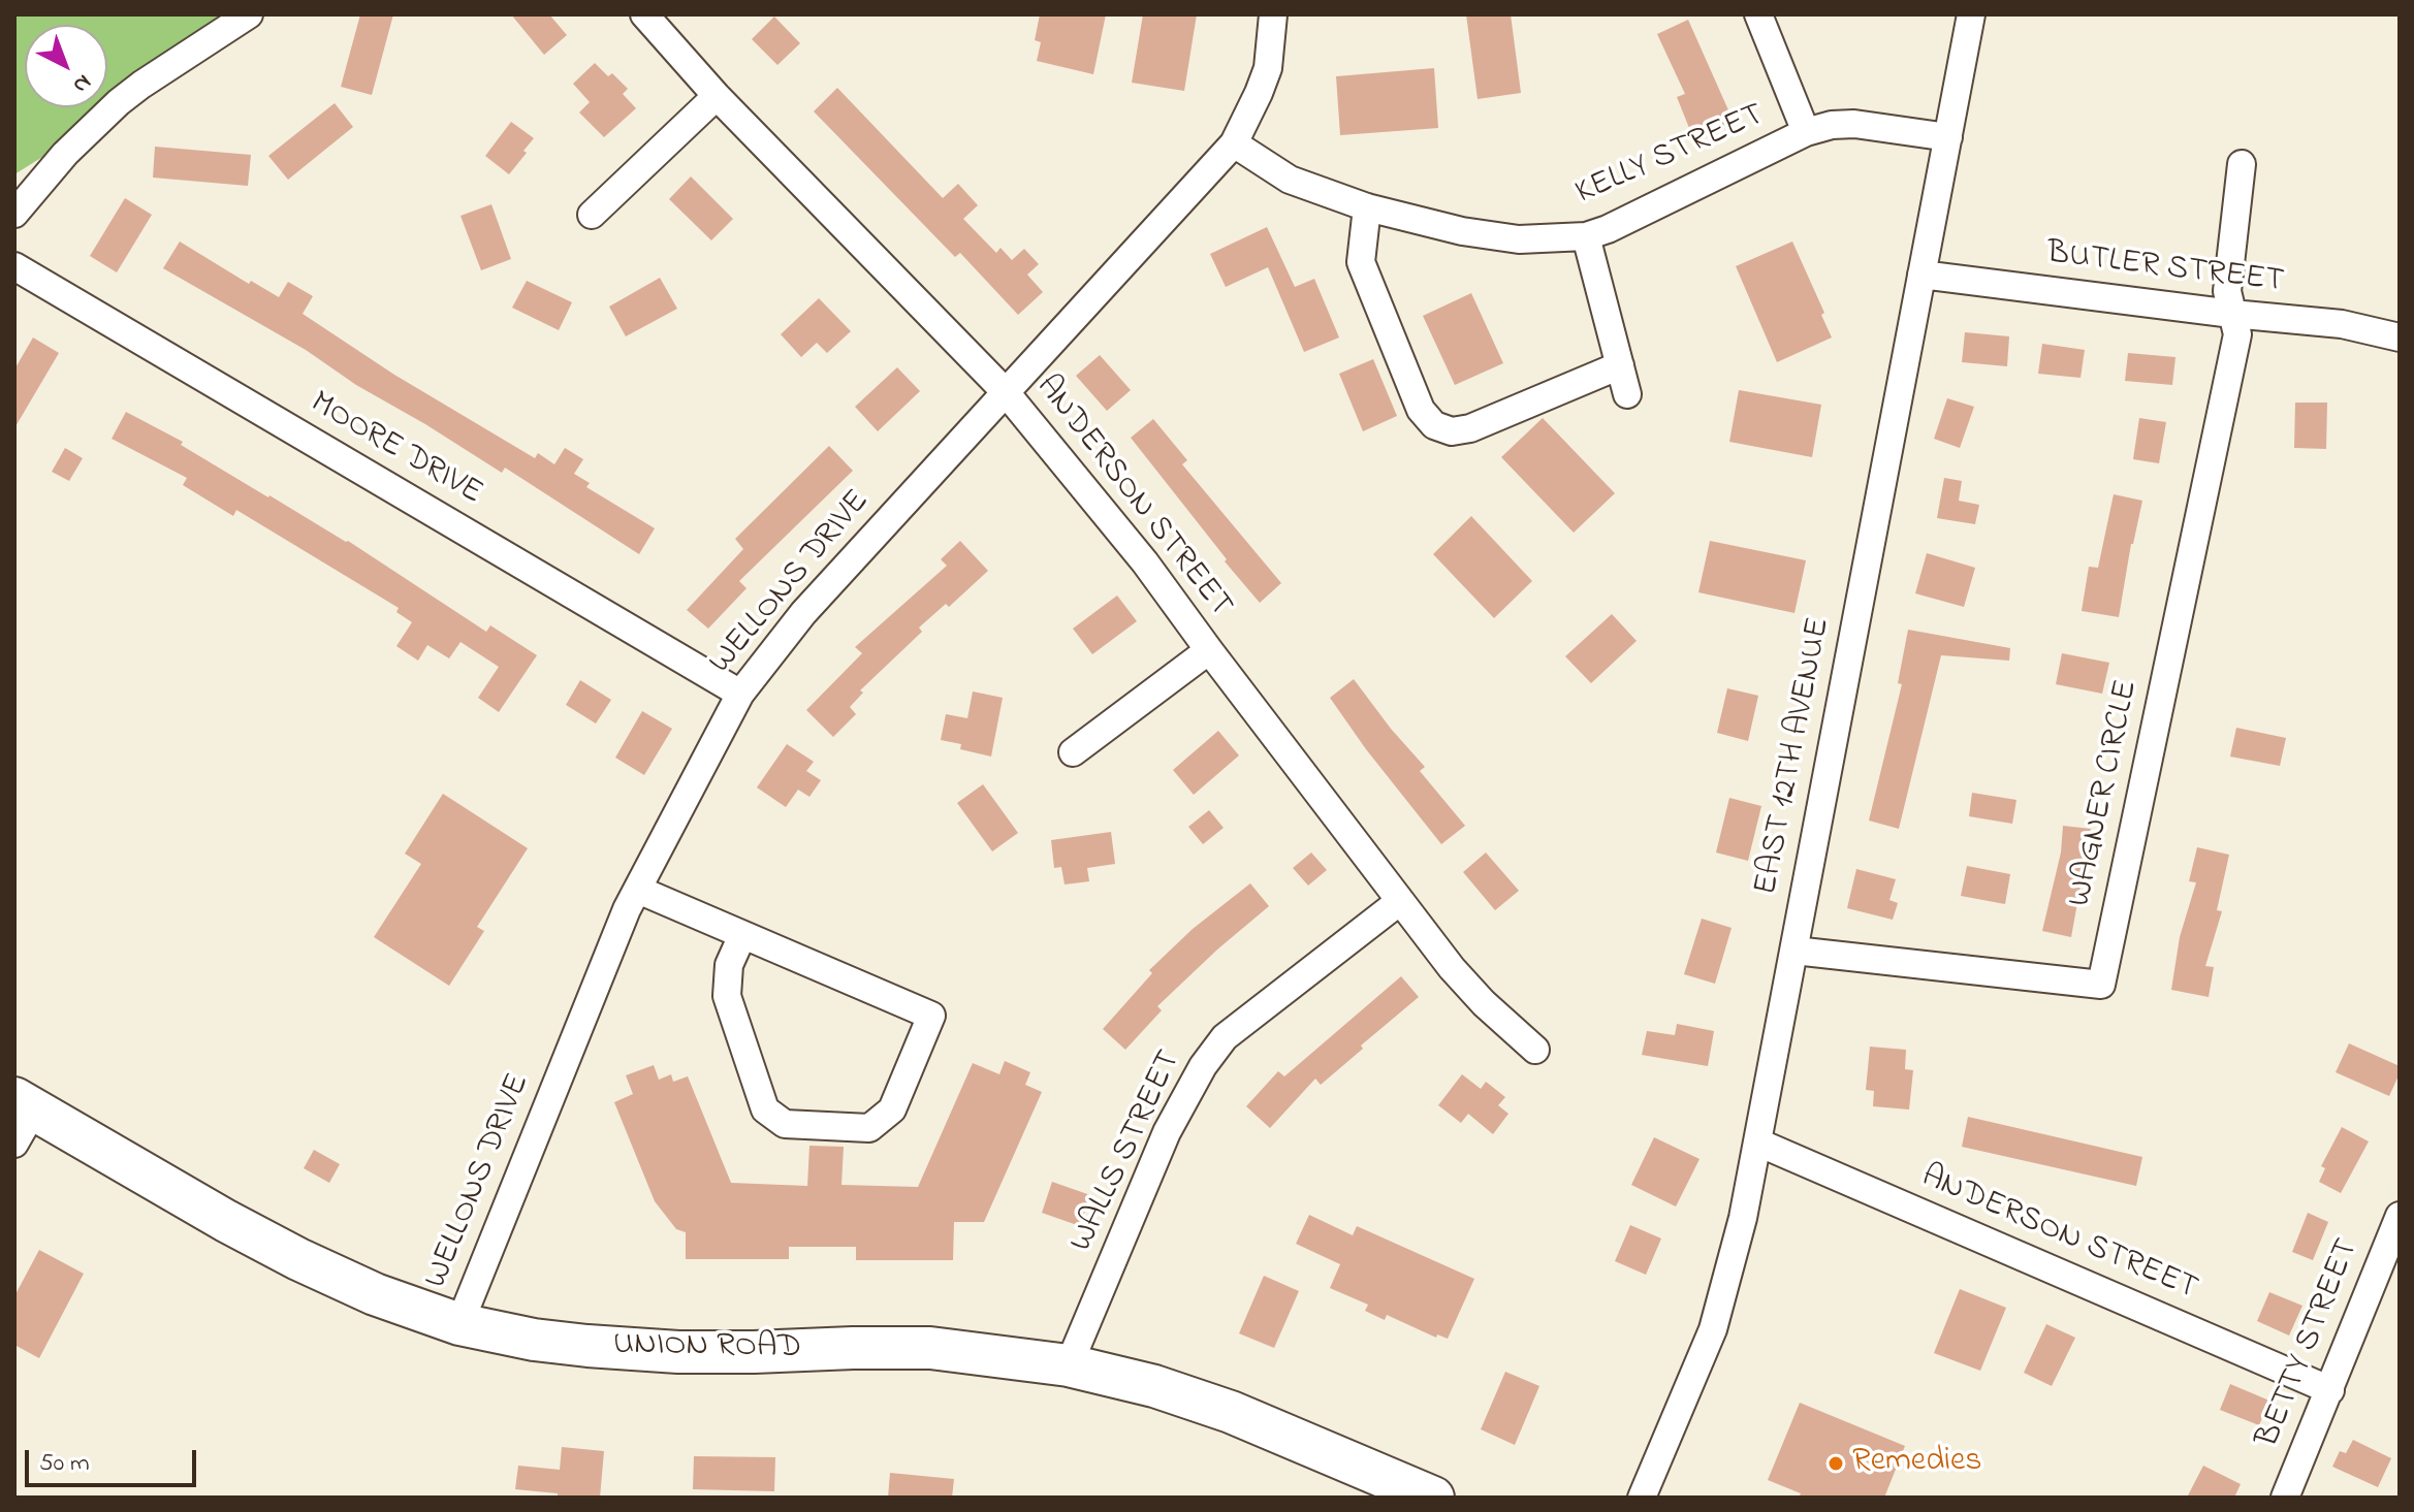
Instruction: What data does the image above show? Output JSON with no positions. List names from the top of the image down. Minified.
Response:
{"streets":{"main road":["UNION ROAD"],"street":["KELLY STREET","BUTLER STREET","MOORE DRIVE","ANDERSON STREET","WELLONS DRIVE","EAST 12TH AVENUE","WAGNER CIRCLE","WALLS STREET","BETTY STREET"]},"crossings":[["KELLY STREET","WELLONS DRIVE"],["KELLY STREET","EAST 12TH AVENUE"],["BUTLER STREET","EAST 12TH AVENUE"],["BUTLER STREET","WAGNER CIRCLE"],["MOORE DRIVE","WELLONS DRIVE"],["ANDERSON STREET","WELLONS DRIVE"],["ANDERSON STREET","EAST 12TH AVENUE"],["ANDERSON STREET","WALLS STREET"],["ANDERSON STREET","BETTY STREET"],["WELLONS DRIVE","UNION ROAD"],["EAST 12TH AVENUE","WAGNER CIRCLE"],["WALLS STREET","UNION ROAD"]],"places":["Remedies"],"scale_bar":"50 m","north":"bottom right"}
